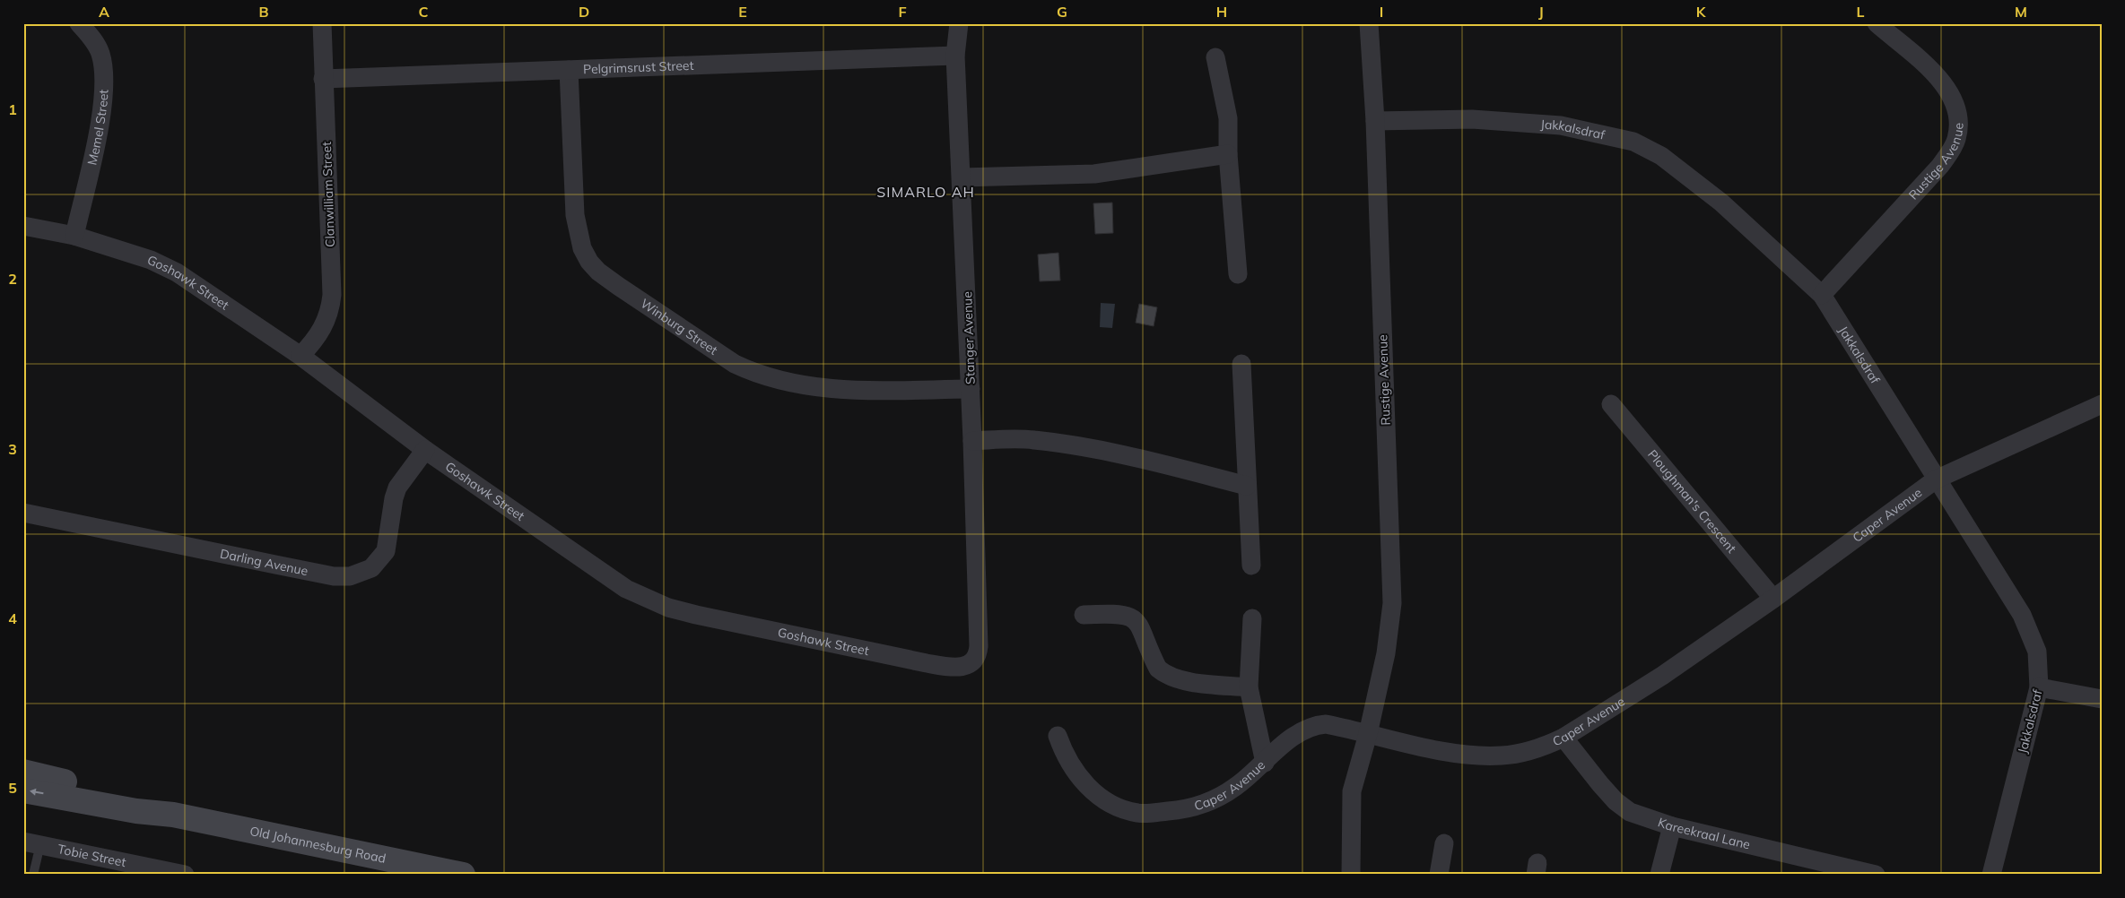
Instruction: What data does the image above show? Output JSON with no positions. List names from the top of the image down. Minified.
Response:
{"streets":{"main road":["Old Johannesburg Road"],"street":["Pelgrimsrust Street","Memel Street","Jakkalsdraf","Rustige Avenue","Clanwilliam Street","Goshawk Street","Winburg Street","Stanger Avenue","Ploughman's Crescent","Caper Avenue","Darling Avenue","Kareekraal Lane","Tobie Street"]},"crossings":[["Pelgrimsrust Street","Clanwilliam Street"],["Pelgrimsrust Street","Winburg Street"],["Pelgrimsrust Street","Stanger Avenue"],["Memel Street","Goshawk Street"],["Jakkalsdraf","Rustige Avenue"],["Jakkalsdraf","Caper Avenue"],["Rustige Avenue","Caper Avenue"],["Clanwilliam Street","Goshawk Street"],["Goshawk Street","Stanger Avenue"],["Goshawk Street","Darling Avenue"],["Winburg Street","Stanger Avenue"],["Ploughman's Crescent","Caper Avenue"],["Caper Avenue","Kareekraal Lane"]],"districts":["SIMARLO AH"],"grid":{"columns":["A","B","C","D","E","F","G","H","I","J","K","L","M"],"rows":["1","2","3","4","5"]}}
